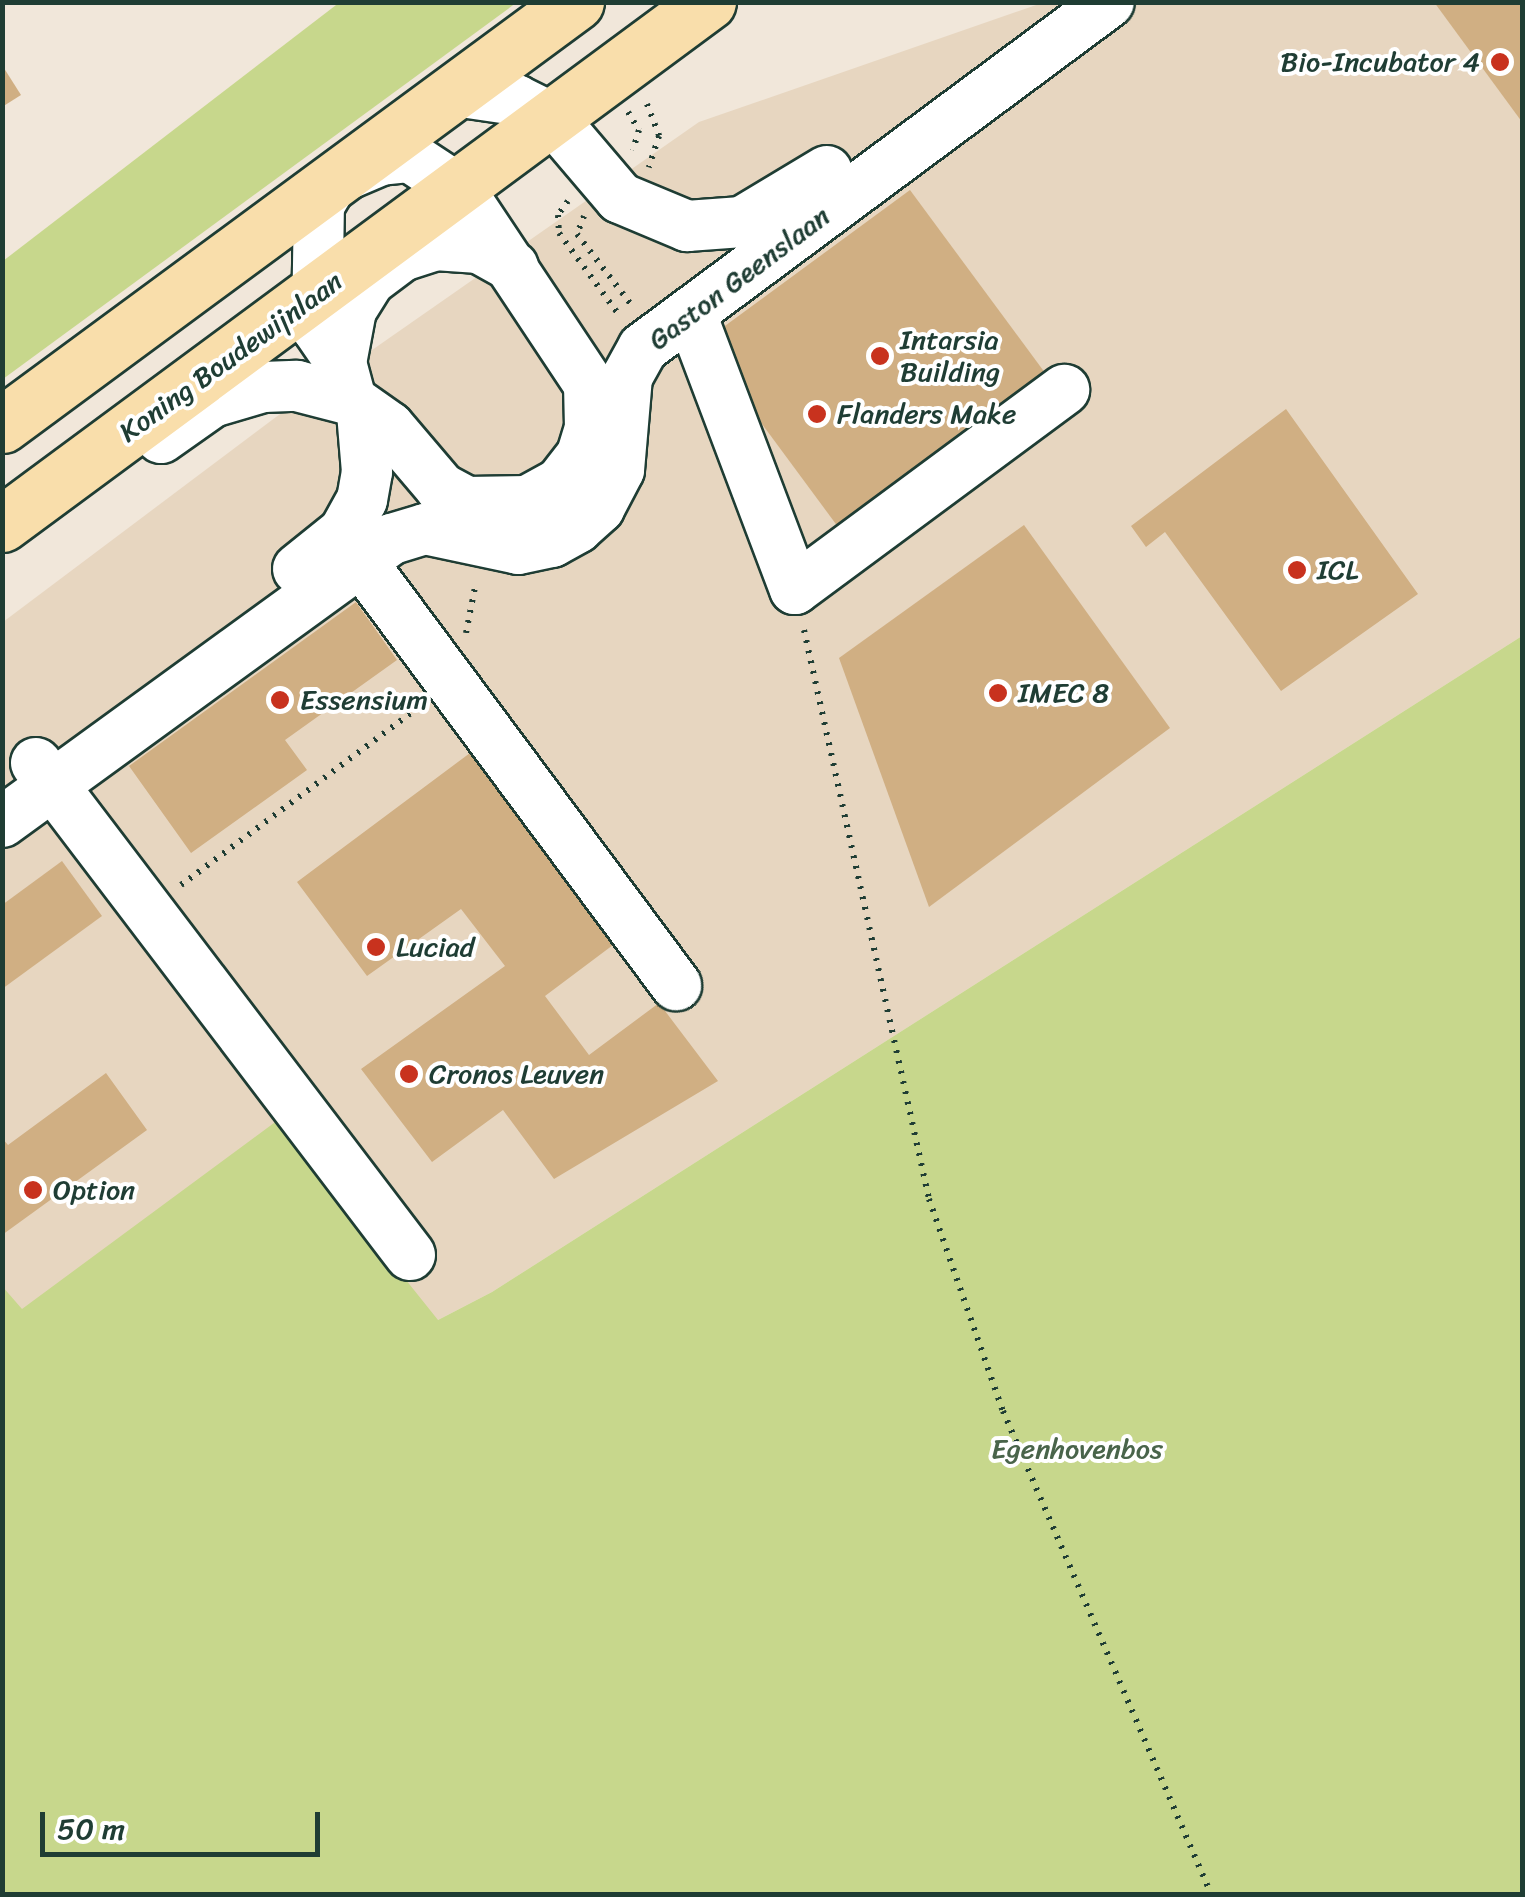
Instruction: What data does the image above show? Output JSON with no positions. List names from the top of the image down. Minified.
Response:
{"streets":{"highway":["Koning Boudewijnlaan"],"street":["Gaston Geenslaan"]},"crossings":[["Gaston Geenslaan","Koning Boudewijnlaan"]],"parks":["Egenhovenbos"],"places":["Bio-Incubator 4","Intarsia Building","Flanders Make","ICL","IMEC 8","Essensium","Luciad","Cronos Leuven","Option"],"scale_bar":"50 m"}
